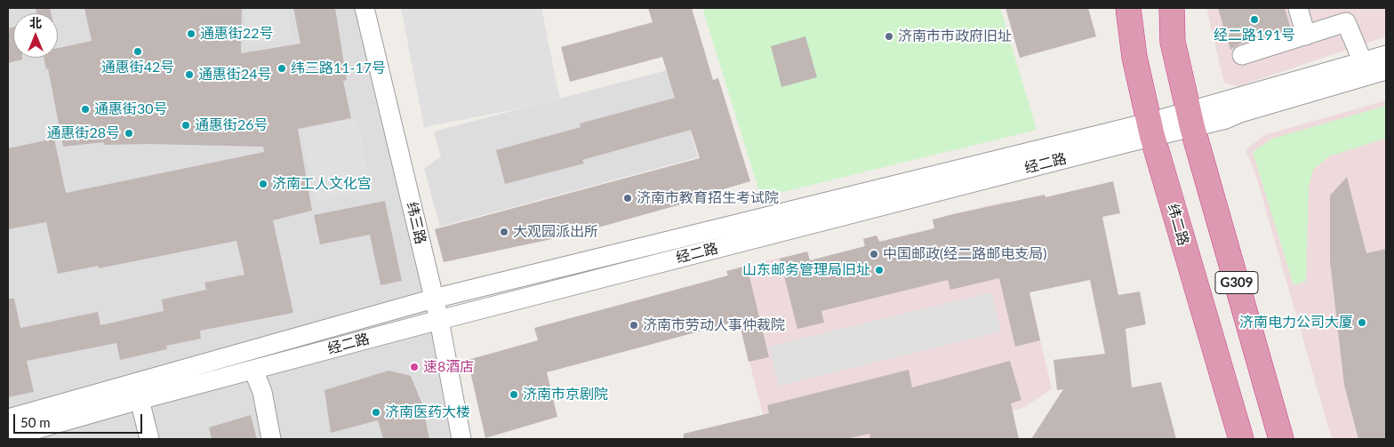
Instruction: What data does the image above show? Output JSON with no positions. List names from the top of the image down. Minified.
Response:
{"streets":{"highway":["纬二路","G309"],"street":["经二路","纬三路"]},"crossings":[["经二路","纬三路"],["经二路","纬二路"],["经二路","G309"]],"places":["经二路191号","通惠街22号","济南市市政府旧址","通惠街42号","纬三路11-17号","通惠街24号","通惠街30号","通惠街26号","通惠街28号","济南工人文化宫","济南市教育招生考试院","大观园派出所","中国邮政(经二路邮电支局)","山东邮务管理局旧址","济南电力公司大厦","济南市劳动人事仲裁院","速8酒店","济南市京剧院","济南医药大楼"],"scale_bar":"50 m","north":"top"}
